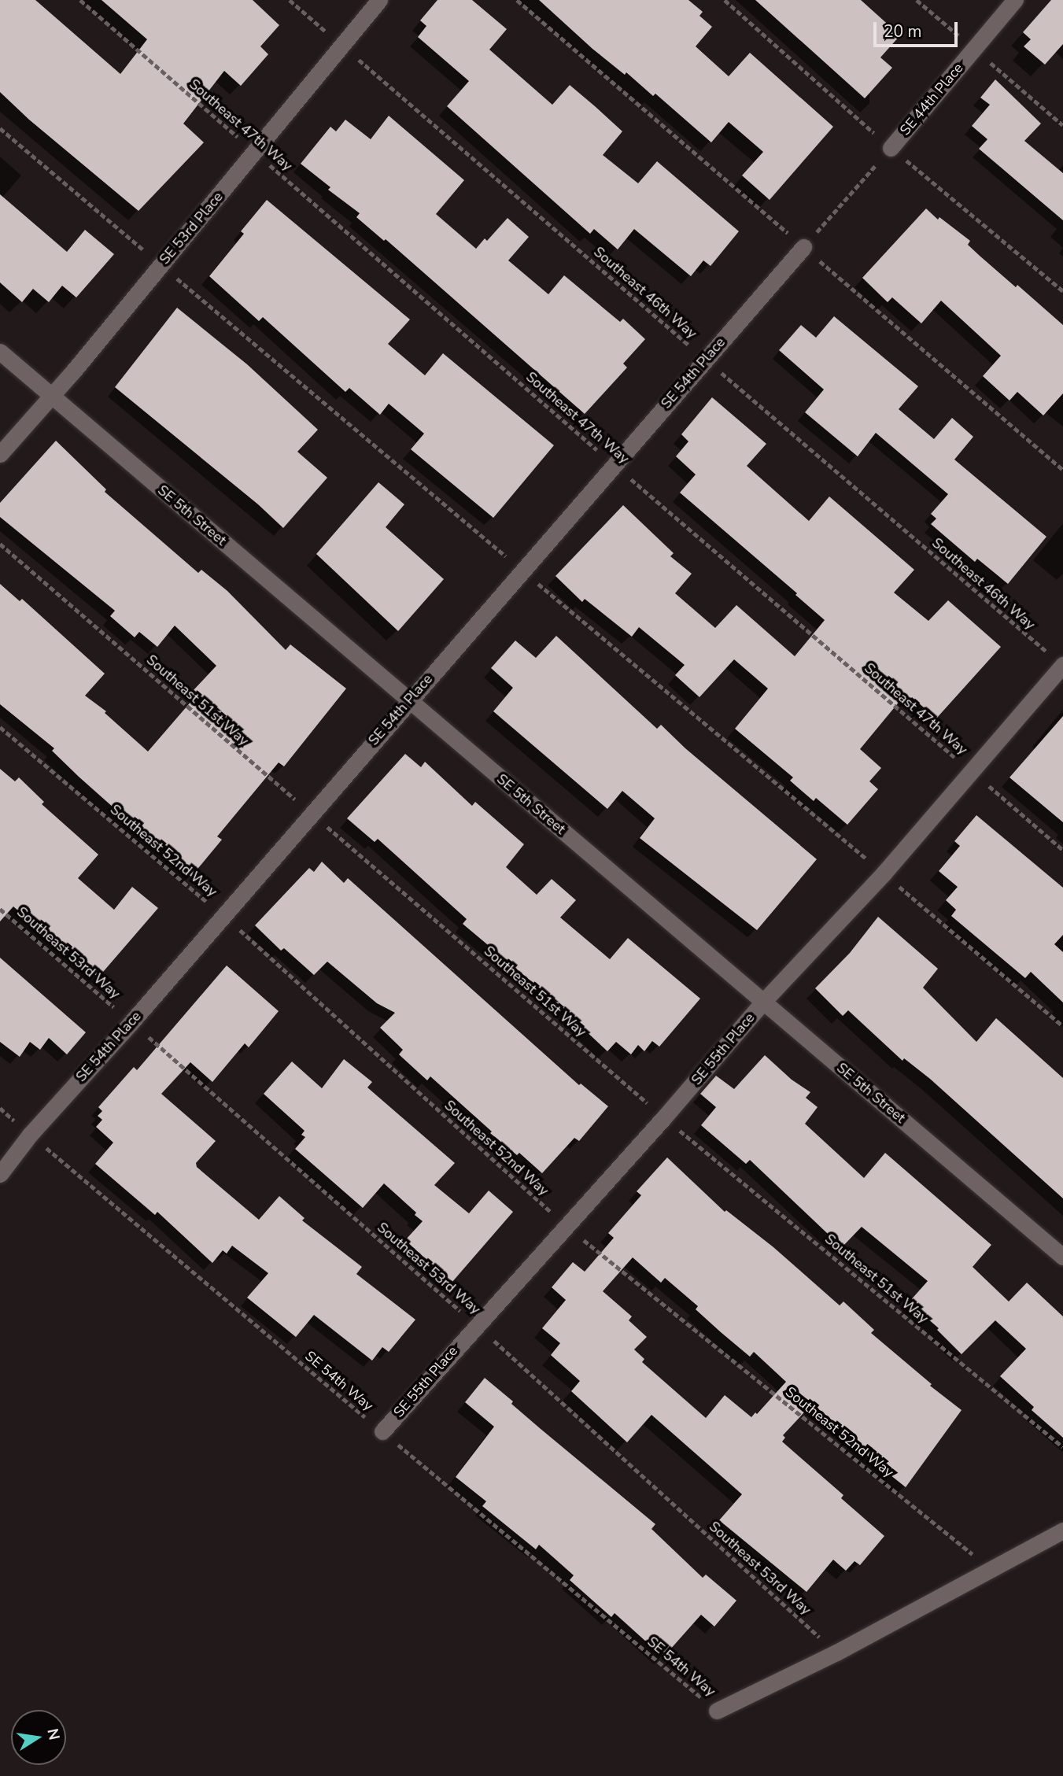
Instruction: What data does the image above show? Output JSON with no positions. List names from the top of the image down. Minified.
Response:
{"streets":{"street":["SE 44th Place","SE 53rd Place","SE 54th Place","SE 5th Street","SE 55th Place"],"path":["Southeast 47th Way","Southeast 46th Way","Southeast 51st Way","Southeast 52nd Way","Southeast 53rd Way","SE 54th Way"]},"crossings":[["Southeast 47th Way","SE 53rd Place"],["Southeast 47th Way","SE 54th Place"],["Southeast 47th Way","SE 55th Place"],["SE 53rd Place","Southeast 46th Way"],["SE 53rd Place","SE 5th Street"],["Southeast 46th Way","SE 54th Place"],["Southeast 46th Way","SE 55th Place"],["SE 54th Place","SE 5th Street"],["SE 54th Place","Southeast 51st Way"],["SE 54th Place","Southeast 52nd Way"],["SE 54th Place","Southeast 53rd Way"],["SE 54th Place","SE 54th Way"],["SE 5th Street","SE 55th Place"],["Southeast 51st Way","SE 55th Place"],["Southeast 52nd Way","SE 55th Place"],["Southeast 53rd Way","SE 55th Place"],["SE 55th Place","SE 54th Way"]],"scale_bar":"20 m","north":"right"}
